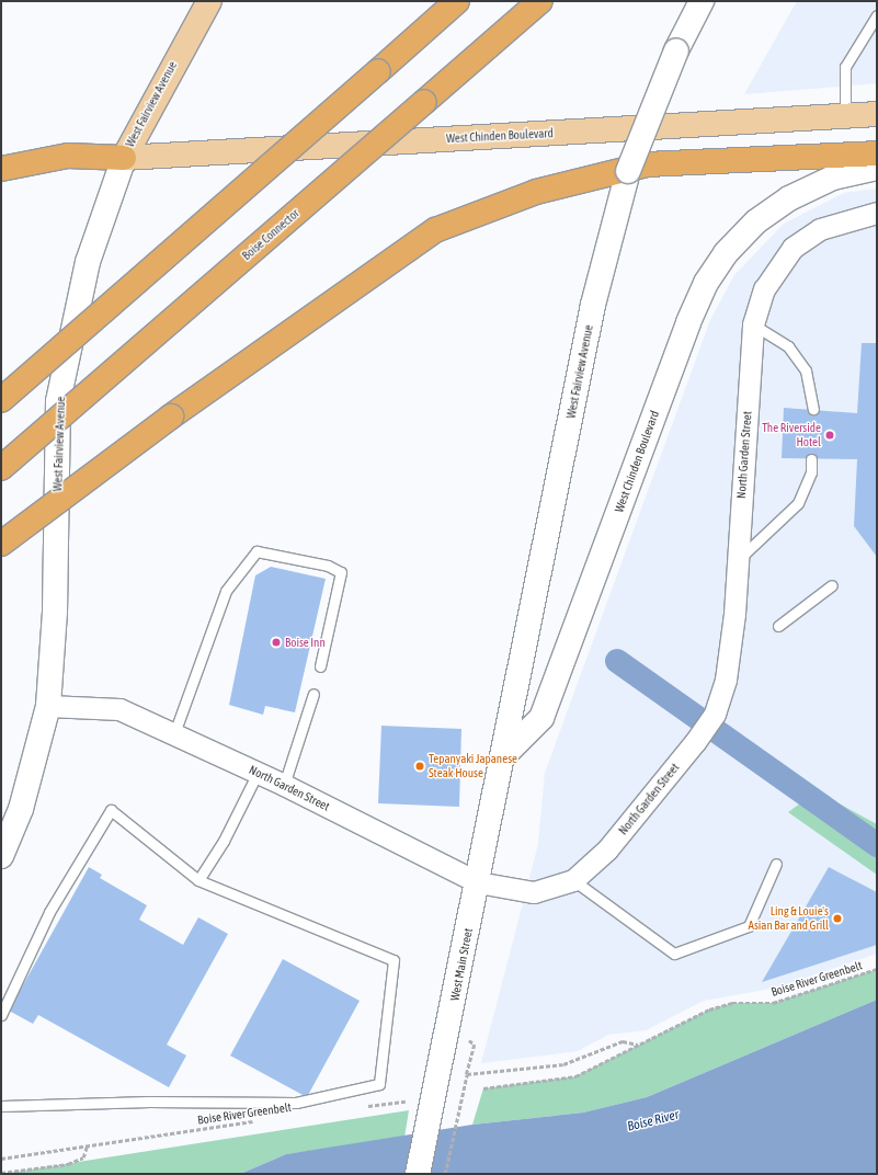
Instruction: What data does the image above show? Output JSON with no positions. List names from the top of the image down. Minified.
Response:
{"streets":{"highway":["Boise Connector"],"main road":["West Fairview Avenue","West Chinden Boulevard","West Main Street"],"street":["North Garden Street"],"path":["Boise River Greenbelt"]},"crossings":[["West Fairview Avenue","West Chinden Boulevard"],["West Fairview Avenue","North Garden Street"],["West Fairview Avenue","West Main Street"],["West Chinden Boulevard","West Main Street"],["North Garden Street","West Main Street"]],"water":["Boise River"],"places":["The Riverside Hotel","Boise Inn","Tepanyaki Japanese Steak House","Ling & Louie's Asian Bar and Grill"]}
